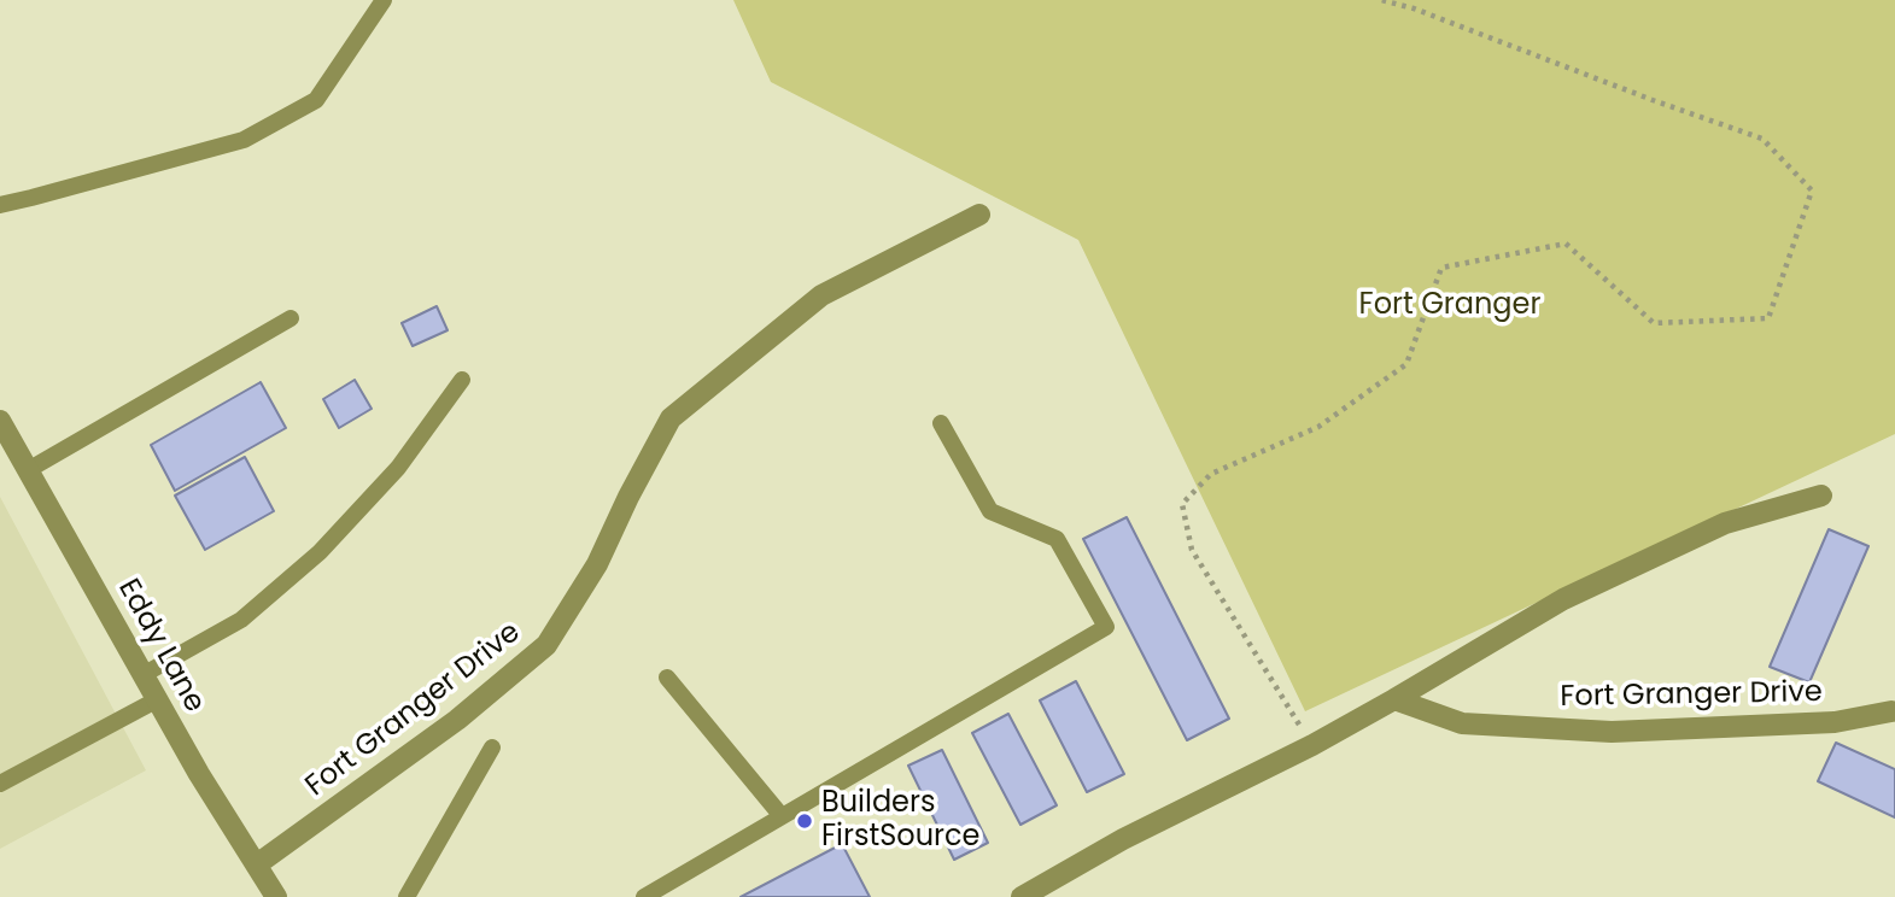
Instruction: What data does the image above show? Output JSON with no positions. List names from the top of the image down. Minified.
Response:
{"streets":{"street":["Eddy Lane","Fort Granger Drive"]},"crossings":[["Eddy Lane","Fort Granger Drive"]],"parks":["Fort Granger"],"places":["Builders FirstSource"]}
